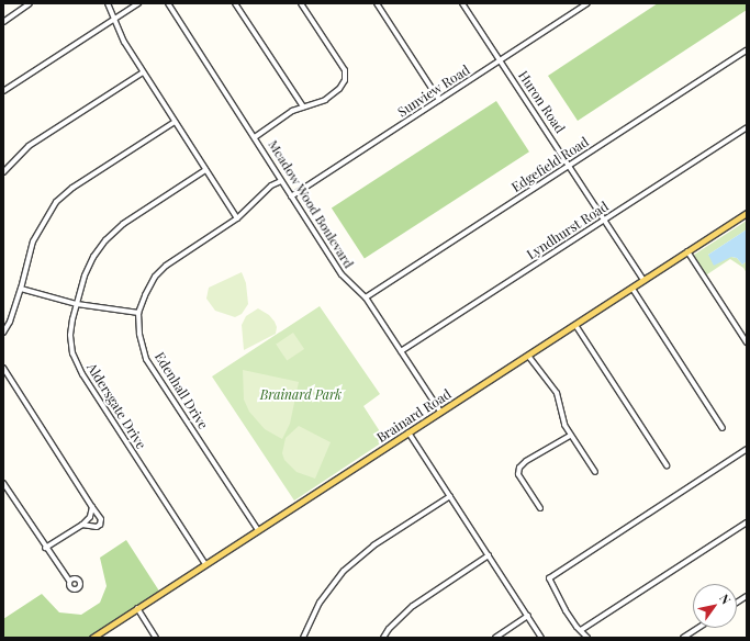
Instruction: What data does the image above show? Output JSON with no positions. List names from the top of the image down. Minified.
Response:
{"streets":{"main road":["Brainard Road"],"street":["Sunview Road","Huron Road","Edgefield Road","Meadow Wood Boulevard","Lyndhurst Road","Edenhall Drive","Aldersgate Drive"]},"crossings":[["Sunview Road","Huron Road"],["Sunview Road","Meadow Wood Boulevard"],["Huron Road","Edgefield Road"],["Huron Road","Lyndhurst Road"],["Huron Road","Brainard Road"],["Edgefield Road","Meadow Wood Boulevard"],["Meadow Wood Boulevard","Lyndhurst Road"],["Meadow Wood Boulevard","Edenhall Drive"],["Meadow Wood Boulevard","Brainard Road"],["Edenhall Drive","Brainard Road"],["Aldersgate Drive","Brainard Road"]],"parks":["Brainard Park"],"north":"top right"}
